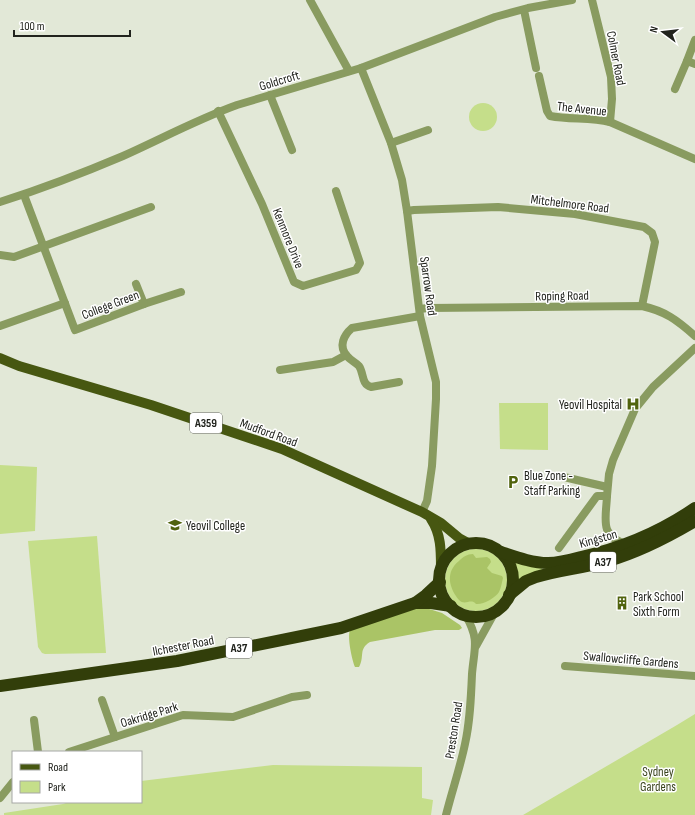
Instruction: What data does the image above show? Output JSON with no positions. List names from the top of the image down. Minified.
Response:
{"streets":{"highway":["Kingston","A37","Ilchester Road"],"main road":["A359","Mudford Road"],"street":["Colmer Road","Goldcroft","The Avenue","Mitchelmore Road","Kenmore Drive","Sparrow Road","Roping Road","College Green","Swallowcliffe Gardens","Oakridge Park","Preston Road"]},"crossings":[["Colmer Road","The Avenue"],["Goldcroft","The Avenue"],["Goldcroft","Kenmore Drive"],["Goldcroft","Sparrow Road"],["Goldcroft","College Green"],["Mitchelmore Road","Sparrow Road"],["Mitchelmore Road","Roping Road"],["Sparrow Road","Roping Road"],["Sparrow Road","Mudford Road"],["Mudford Road","Kingston"],["Mudford Road","A37"],["Mudford Road","Ilchester Road"],["Mudford Road","Preston Road"],["Kingston","A37"],["Kingston","Ilchester Road"],["Kingston","Preston Road"],["A37","Ilchester Road"],["A37","Preston Road"],["Ilchester Road","Preston Road"]],"parks":["Sydney Gardens"],"places":{"hospital":["Yeovil Hospital"],"parking":["Blue Zone - Staff Parking"],"school or university":["Yeovil College"],"building":["Park School Sixth Form"]},"legend":["Road","Park"],"scale_bar":"100 m","north":"left"}
